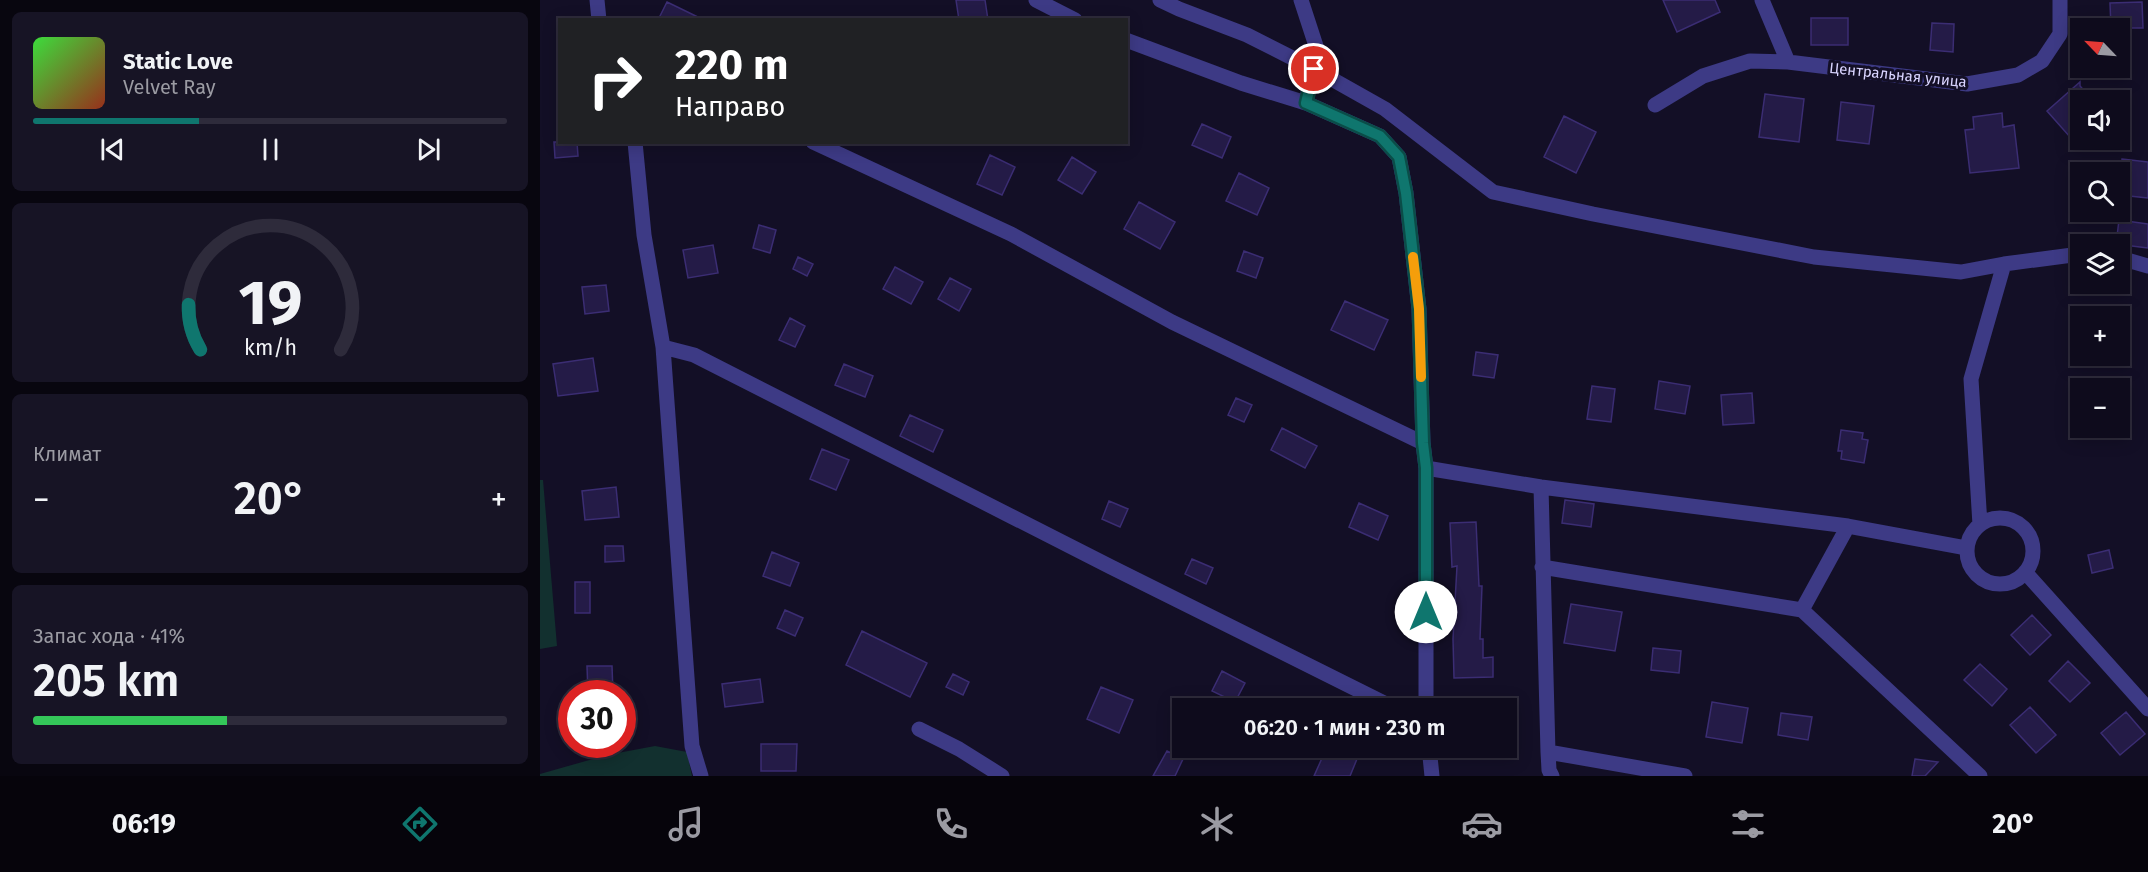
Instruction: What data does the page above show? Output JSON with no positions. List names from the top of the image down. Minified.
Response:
{"streets":{"street":["Центральная улица"]},"north":"top left","page":{"map_buttons":["+","−"],"turn":["220 m","Направо"],"song":["Static Love","Velvet Ray"],"tile":["Климат",["Запас хода · 41%","205 km"]],"heat":["−","20°","+"],"limit":"30","trip":"06:20 · 1 мин · 230 m","tabs":["06:19","20°"],"gauge":["19","km/h"]}}
